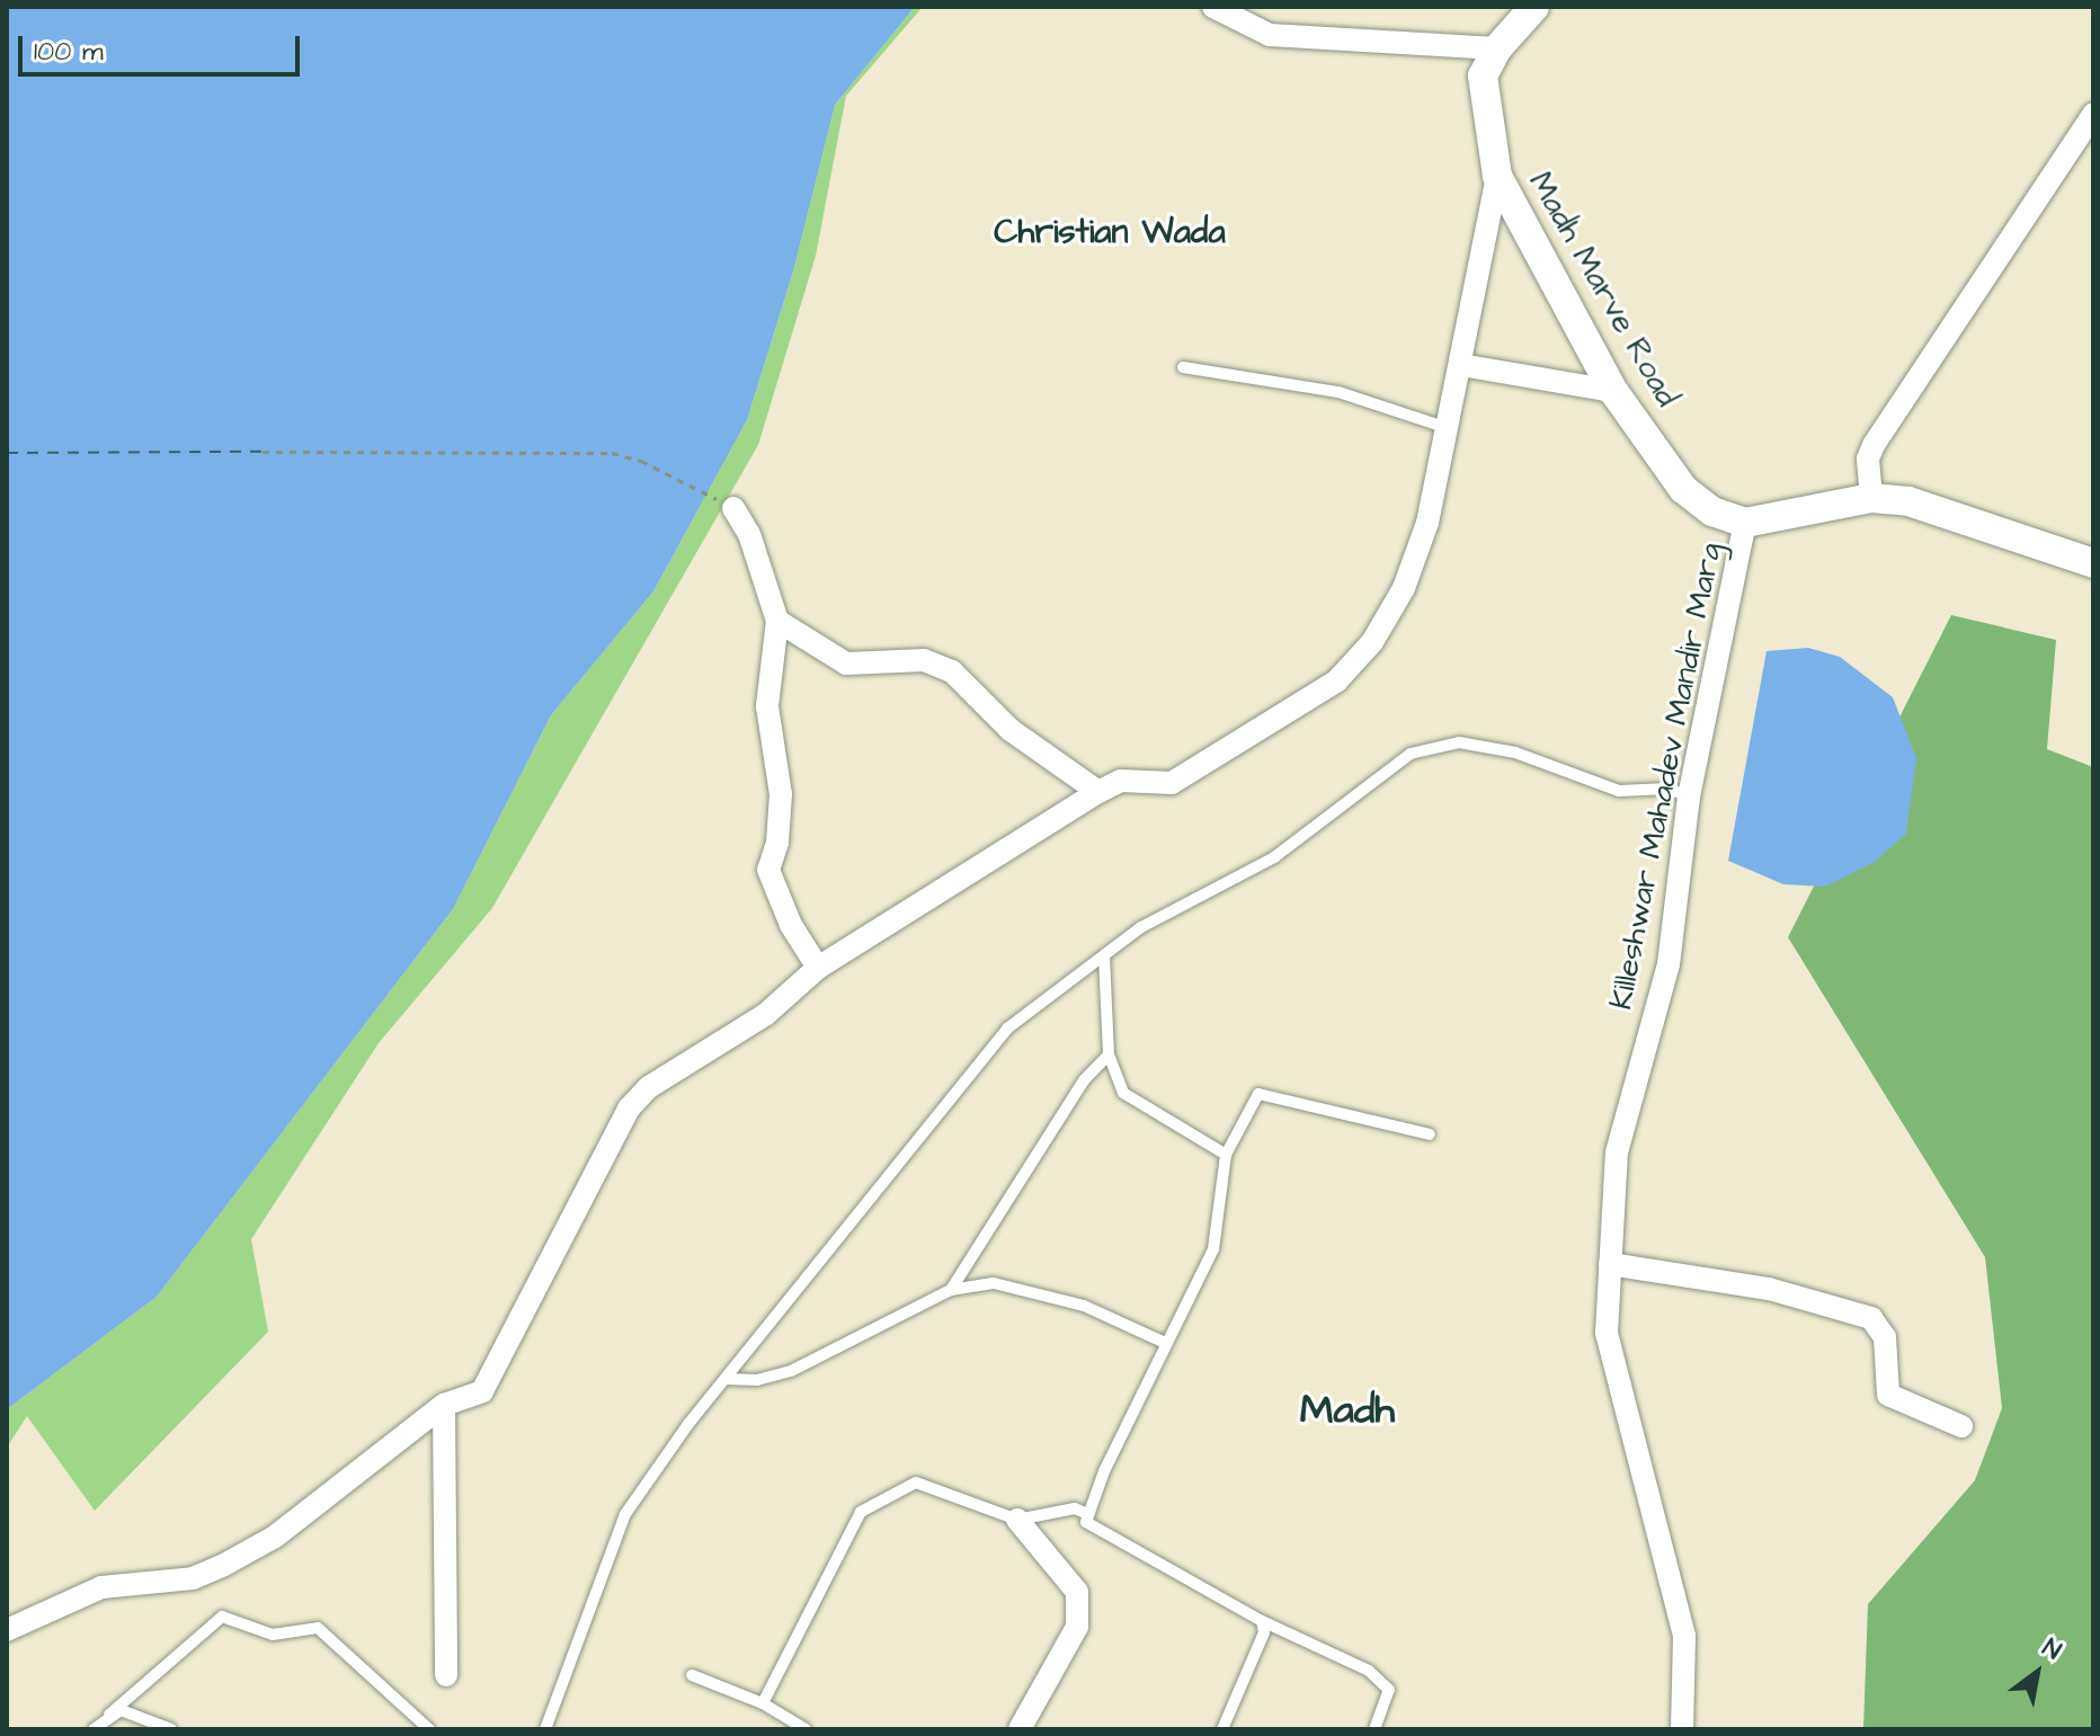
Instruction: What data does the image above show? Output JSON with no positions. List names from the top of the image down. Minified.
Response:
{"streets":{"street":["Madh Marve Road","Killeshwar Mahadev Mandir Marg"]},"crossings":[["Madh Marve Road","Killeshwar Mahadev Mandir Marg"]],"districts":["Christian Wada","Madh"],"scale_bar":"100 m","north":"top right"}
